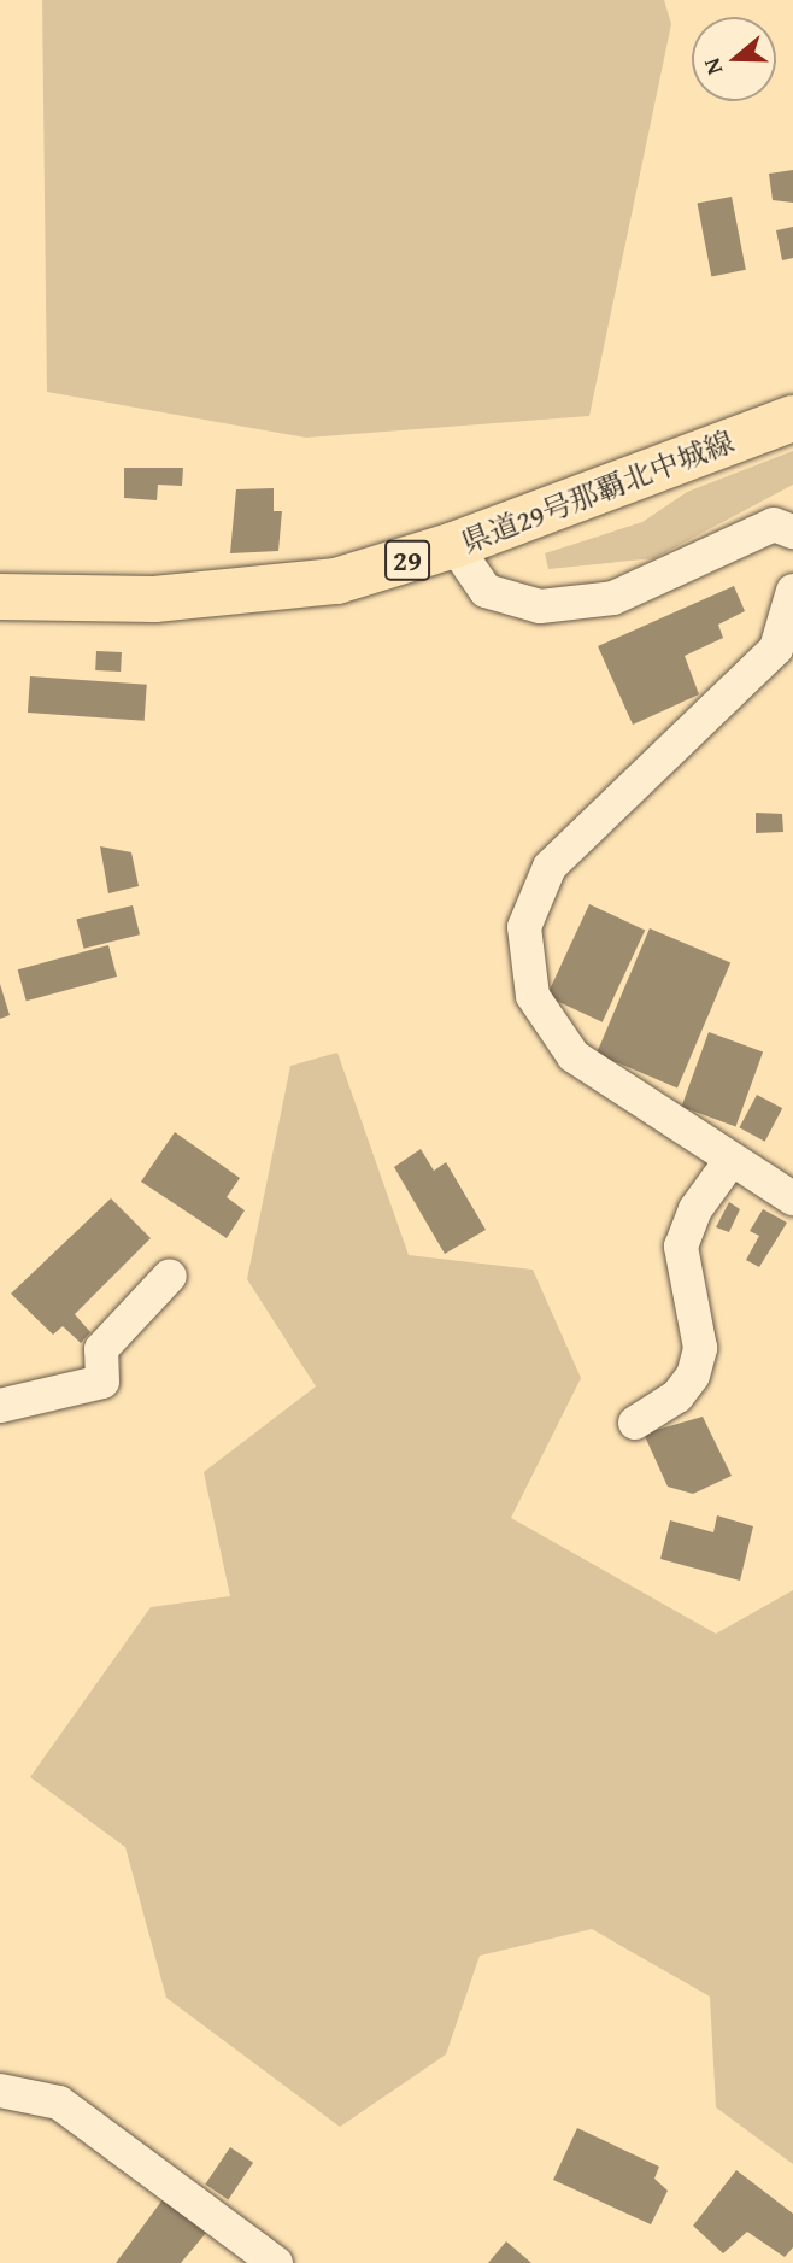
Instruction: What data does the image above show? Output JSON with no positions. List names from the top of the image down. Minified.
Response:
{"streets":{"main road":["県道29号那覇北中城線","29"]},"north":"left"}
